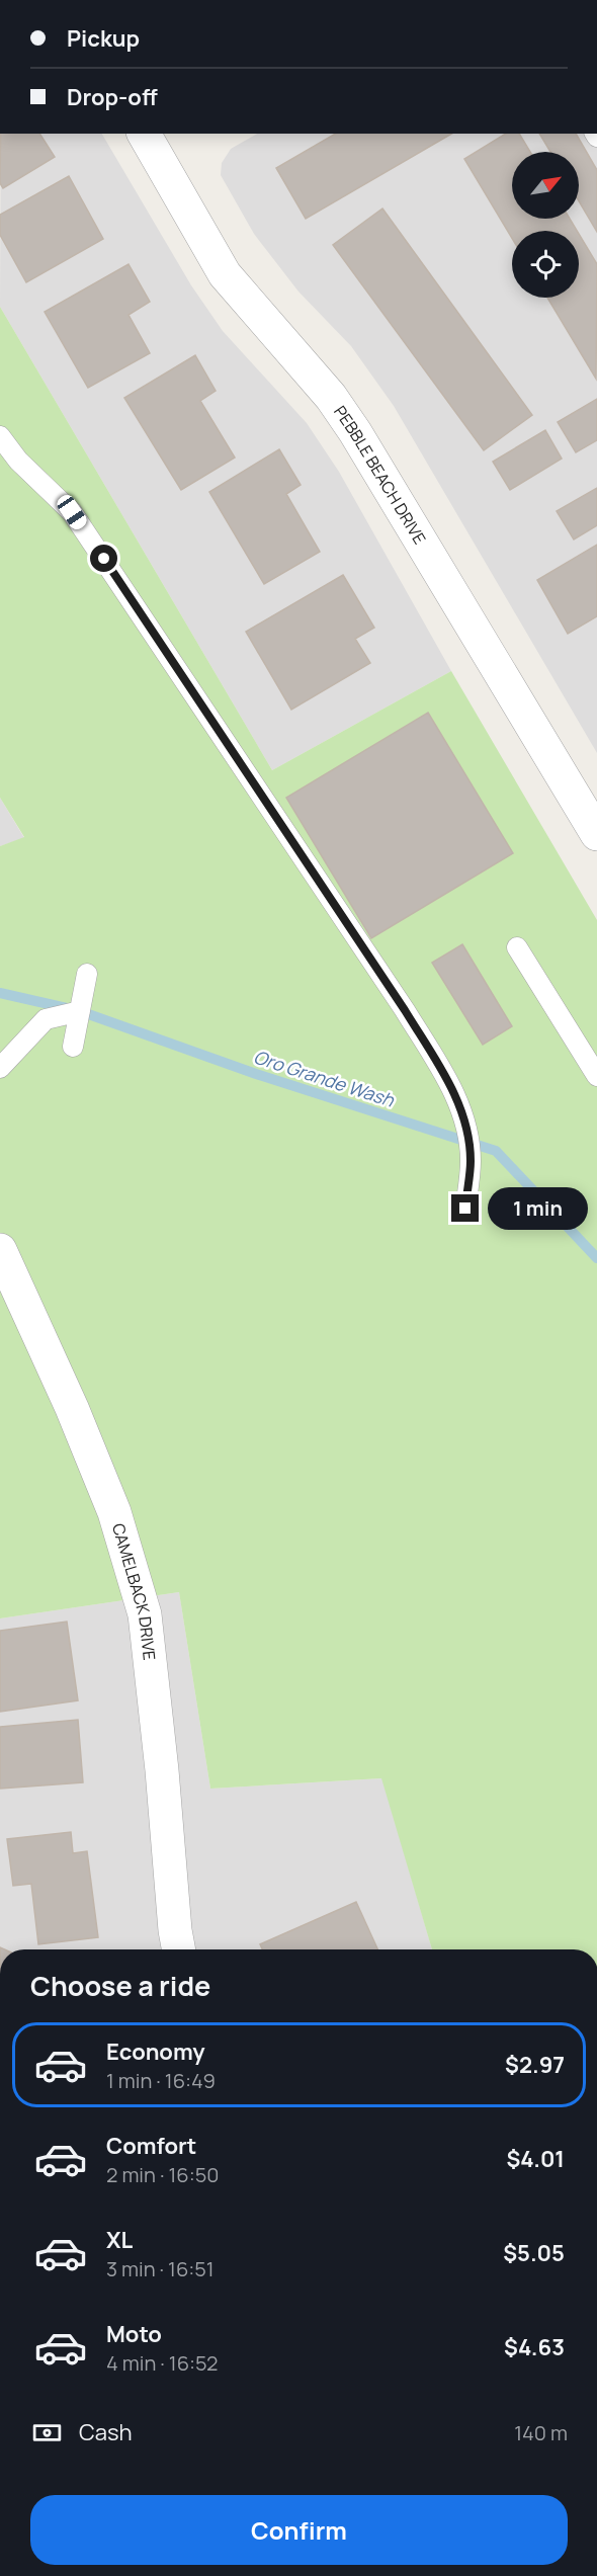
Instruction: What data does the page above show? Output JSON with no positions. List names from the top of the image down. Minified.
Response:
{"streets":{"street":["PEBBLE BEACH DRIVE","CAMELBACK DRIVE"]},"water":["Oro Grande Wash"],"north":"top right","page":{"banner":["Pickup","Drop-off"],"bubble":"1 min","heading":"Choose a ride","list":[{"name":"Economy","note":"1 min · 16:49","value":"$2.97"},{"name":"Comfort","note":"2 min · 16:50","value":"$4.01"},{"name":"XL","note":"3 min · 16:51","value":"$5.05"},{"name":"Moto","note":"4 min · 16:52","value":"$4.63"}],"pay":["Cash","140 m"],"buttons":"Confirm"}}
